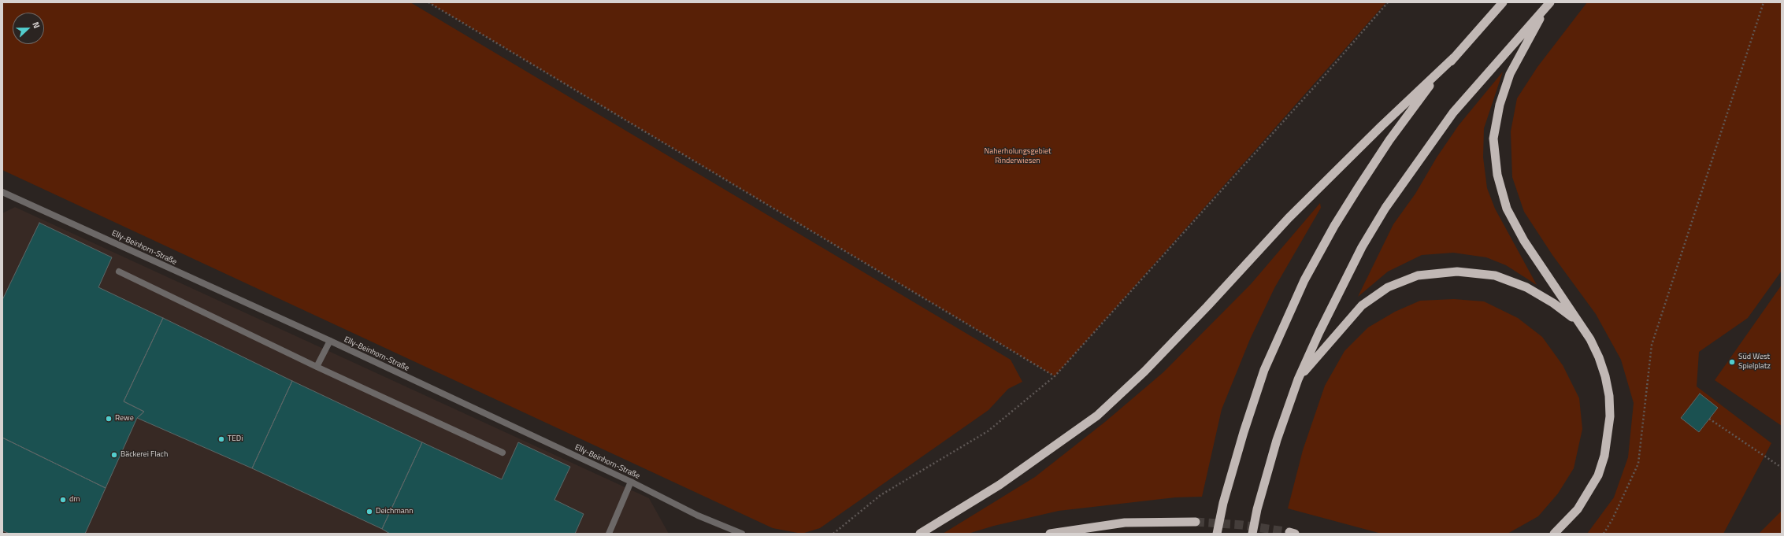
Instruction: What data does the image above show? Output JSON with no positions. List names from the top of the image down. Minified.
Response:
{"streets":{"street":["Elly-Beinhorn-Straße"]},"parks":["Naherholungsgebiet Rinderwiesen"],"places":["Süd West Spielplatz","Rewe","TEDi","Bäckerei Flach","dm","Deichmann"],"north":"right"}
